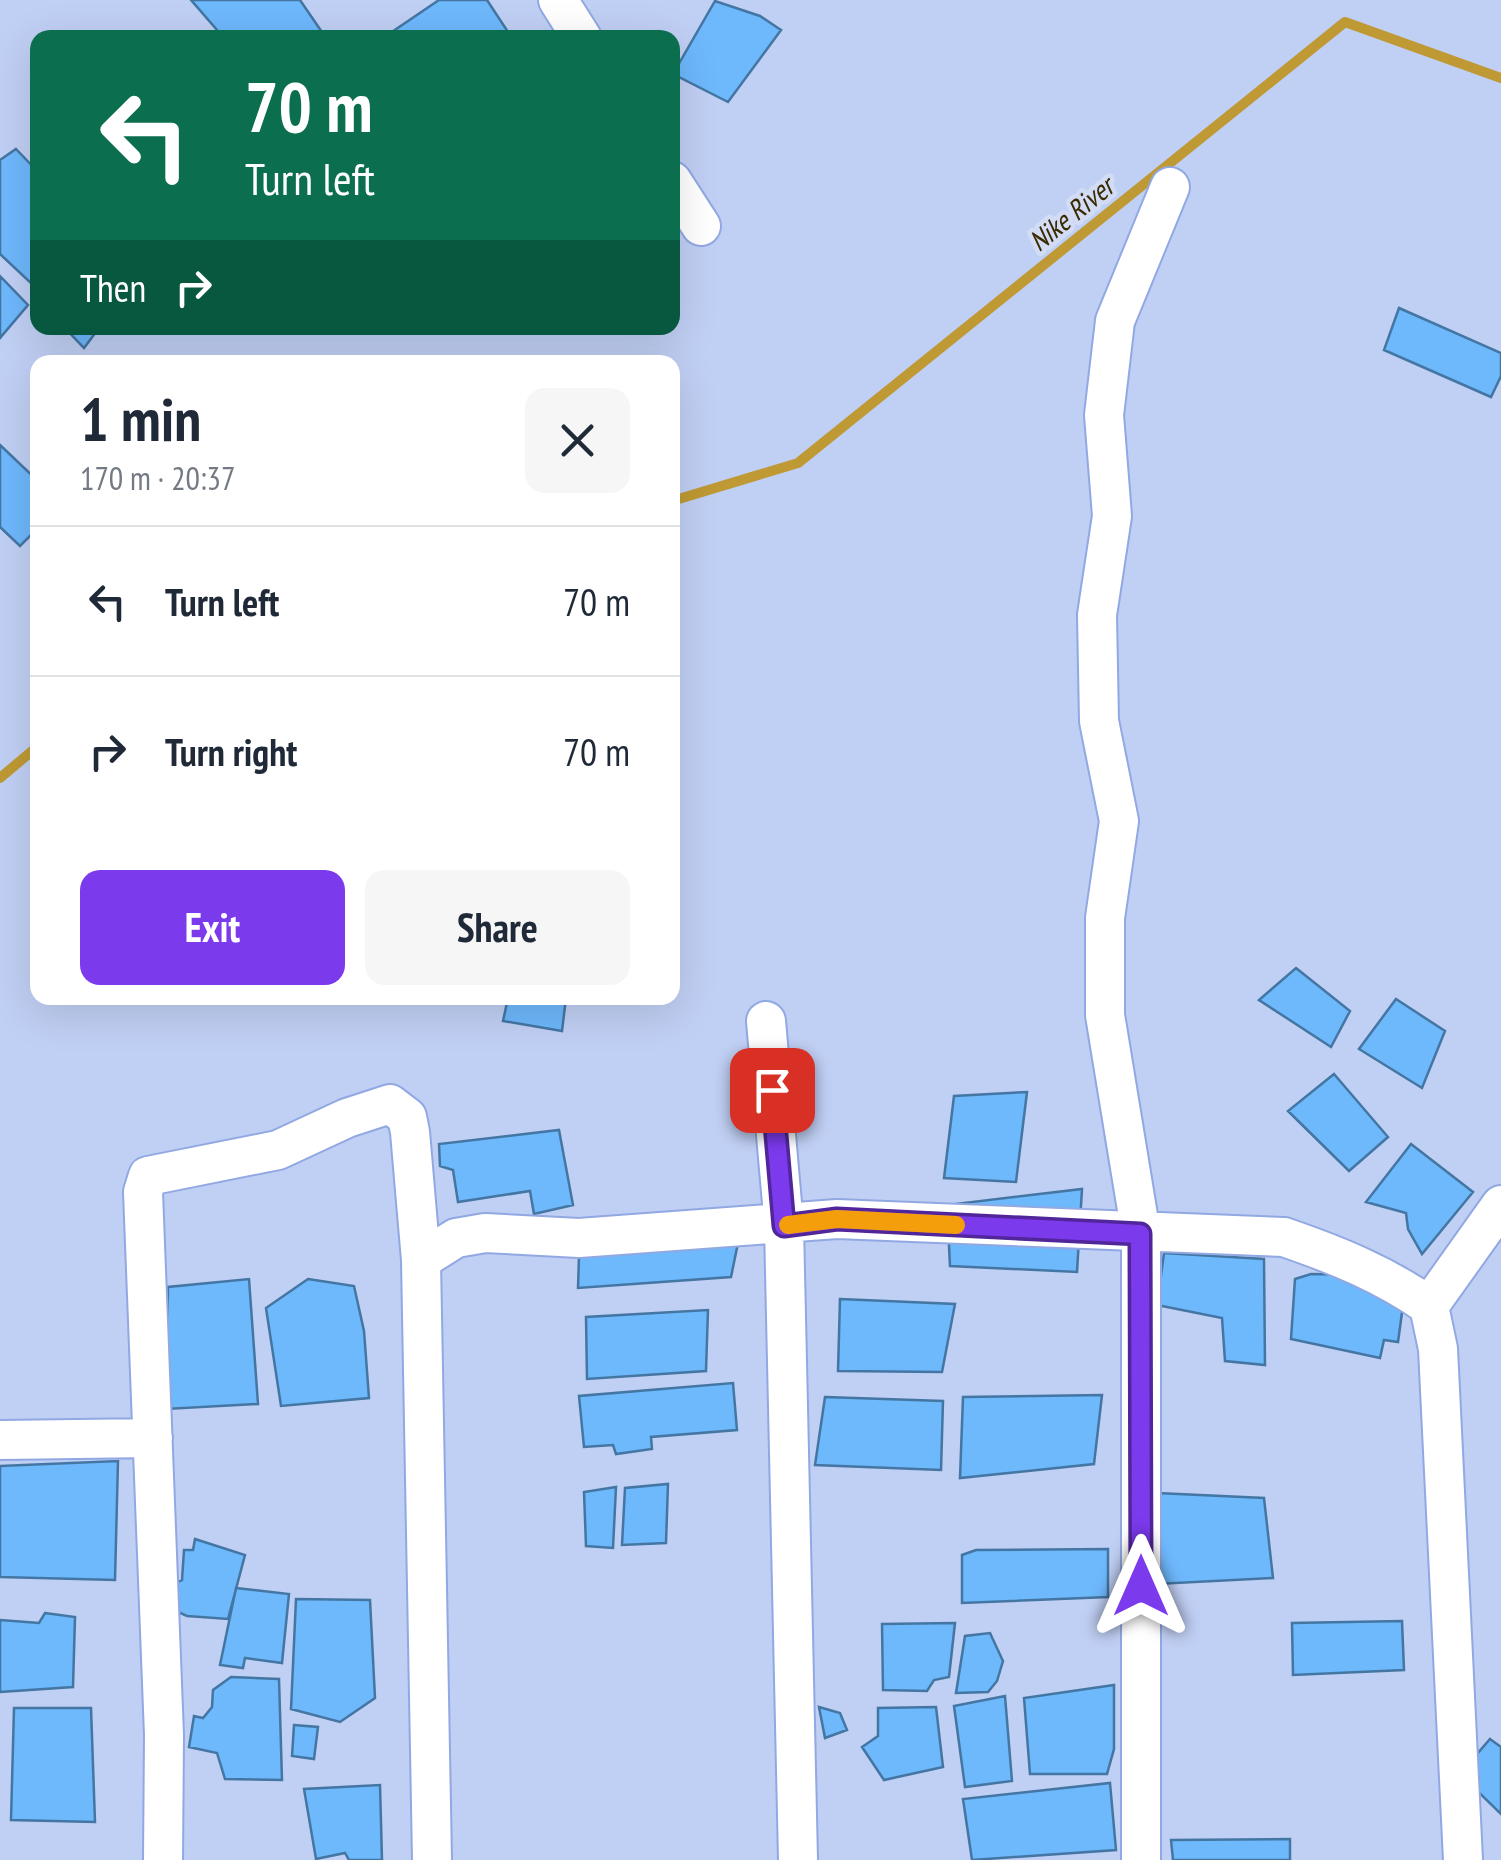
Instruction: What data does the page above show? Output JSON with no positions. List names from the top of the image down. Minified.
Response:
{"water":["Nike River"],"page":{"turn":["70 m","Turn left"],"then":"Then","heading":["1 min","170 m · 20:37"],"list":[{"name":"Turn left","value":"70 m"},{"name":"Turn right","value":"70 m"}],"buttons":["Exit","Share"]}}
